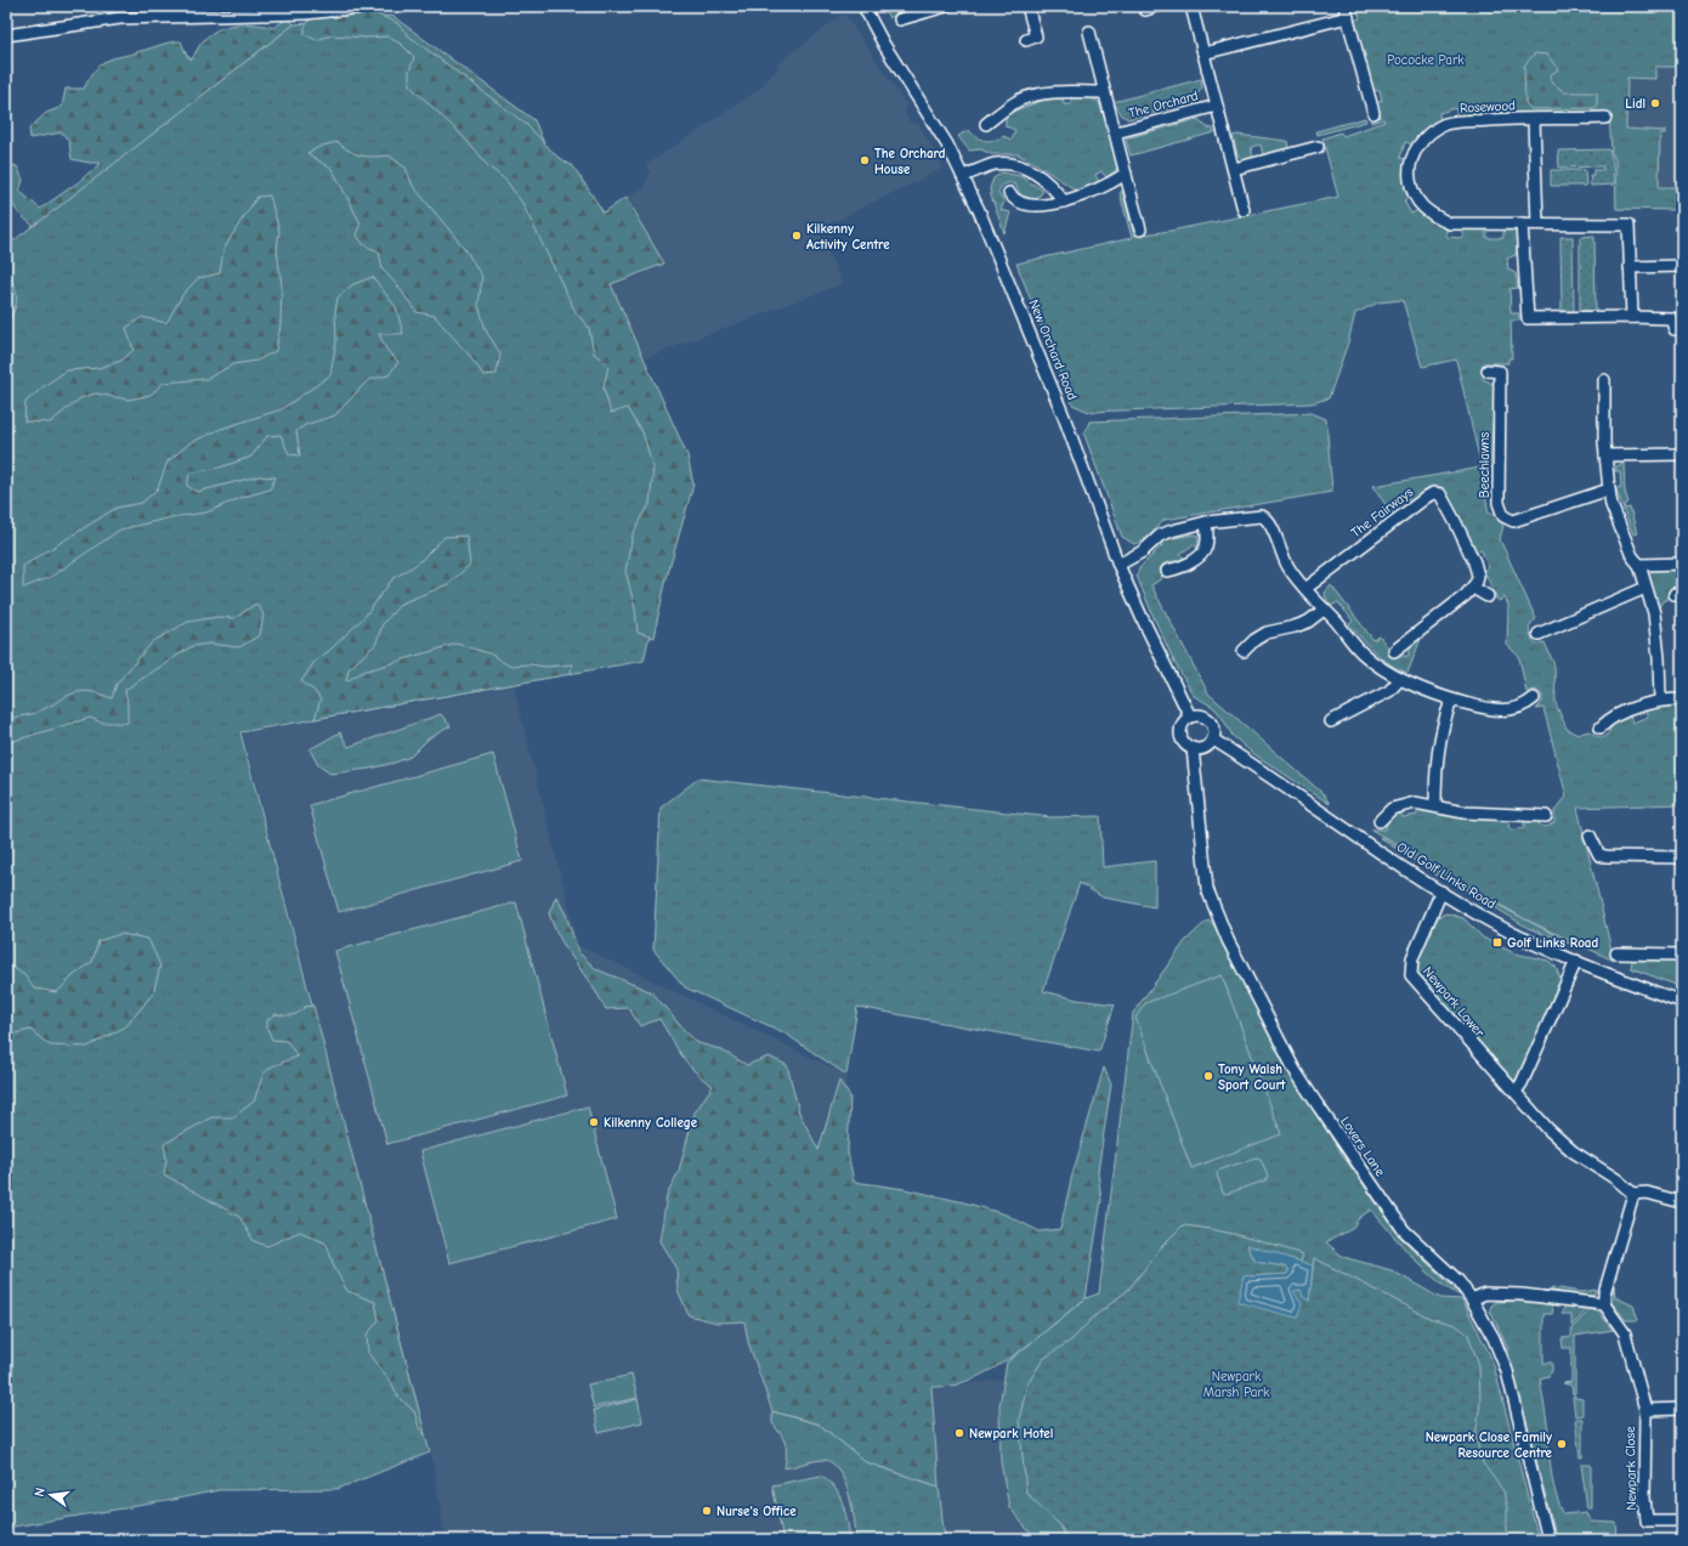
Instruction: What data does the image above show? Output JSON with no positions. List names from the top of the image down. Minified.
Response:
{"streets":{"street":["The Orchard","Rosewood","New Orchard Road","Beechlawns","The Fairways","Old Golf Links Road","Newpark Lower","Lovers Lane","Newpark Close"]},"crossings":[["New Orchard Road","Old Golf Links Road"],["New Orchard Road","Lovers Lane"],["Old Golf Links Road","Newpark Lower"],["Old Golf Links Road","Lovers Lane"]],"parks":["Pococke Park","Newpark Marsh Park"],"places":{"other":["Lidl","The Orchard House","Kilkenny Activity Centre","Tony Walsh Sport Court","Kilkenny College","Newpark Hotel","Newpark Close Family Resource Centre","Nurse's Office"],"transit":["Golf Links Road"]},"north":"left"}
